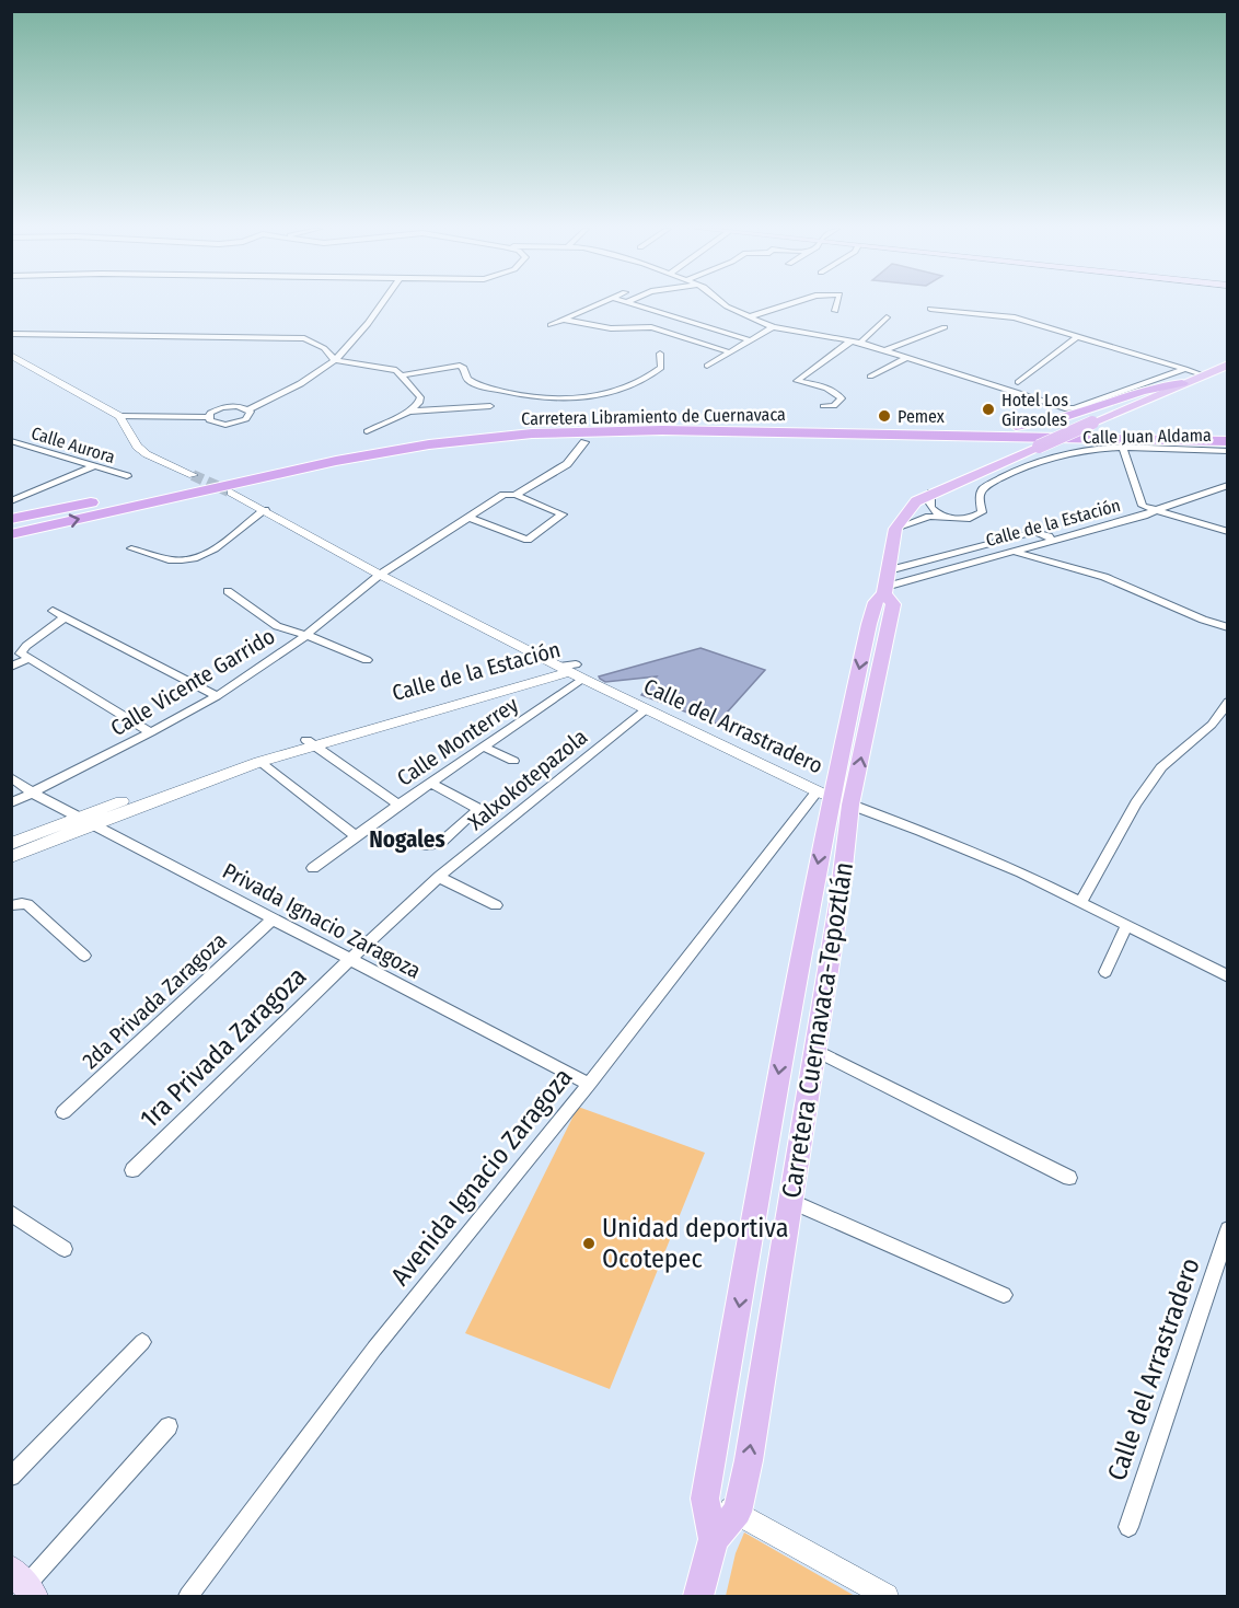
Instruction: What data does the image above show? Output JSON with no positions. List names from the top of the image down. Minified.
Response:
{"streets":{"highway":["Carretera Libramiento de Cuernavaca"],"main road":["Carretera Cuernavaca-Tepoztlán"],"street":["Calle Juan Aldama","Calle Aurora","Calle de la Estación","Calle Vicente Garrido","Calle del Arrastradero","Calle Monterrey","Xalxokotepazola","Privada Ignacio Zaragoza","2da Privada Zaragoza","1ra Privada Zaragoza","Avenida Ignacio Zaragoza"]},"crossings":[["Calle de la Estación","Calle del Arrastradero"],["Calle de la Estación","Calle Monterrey"],["Calle de la Estación","Privada Ignacio Zaragoza"],["Calle de la Estación","Carretera Cuernavaca-Tepoztlán"],["Calle Vicente Garrido","Calle del Arrastradero"],["Calle Vicente Garrido","Privada Ignacio Zaragoza"],["Calle del Arrastradero","Calle Monterrey"],["Calle del Arrastradero","Xalxokotepazola"],["Calle del Arrastradero","Carretera Cuernavaca-Tepoztlán"],["Calle del Arrastradero","Avenida Ignacio Zaragoza"],["Xalxokotepazola","Privada Ignacio Zaragoza"],["Xalxokotepazola","1ra Privada Zaragoza"],["Privada Ignacio Zaragoza","2da Privada Zaragoza"],["Privada Ignacio Zaragoza","1ra Privada Zaragoza"],["Privada Ignacio Zaragoza","Avenida Ignacio Zaragoza"],["Carretera Cuernavaca-Tepoztlán","Avenida Ignacio Zaragoza"]],"districts":["Nogales"],"places":["Hotel Los Girasoles","Pemex","Unidad deportiva Ocotepec"]}
